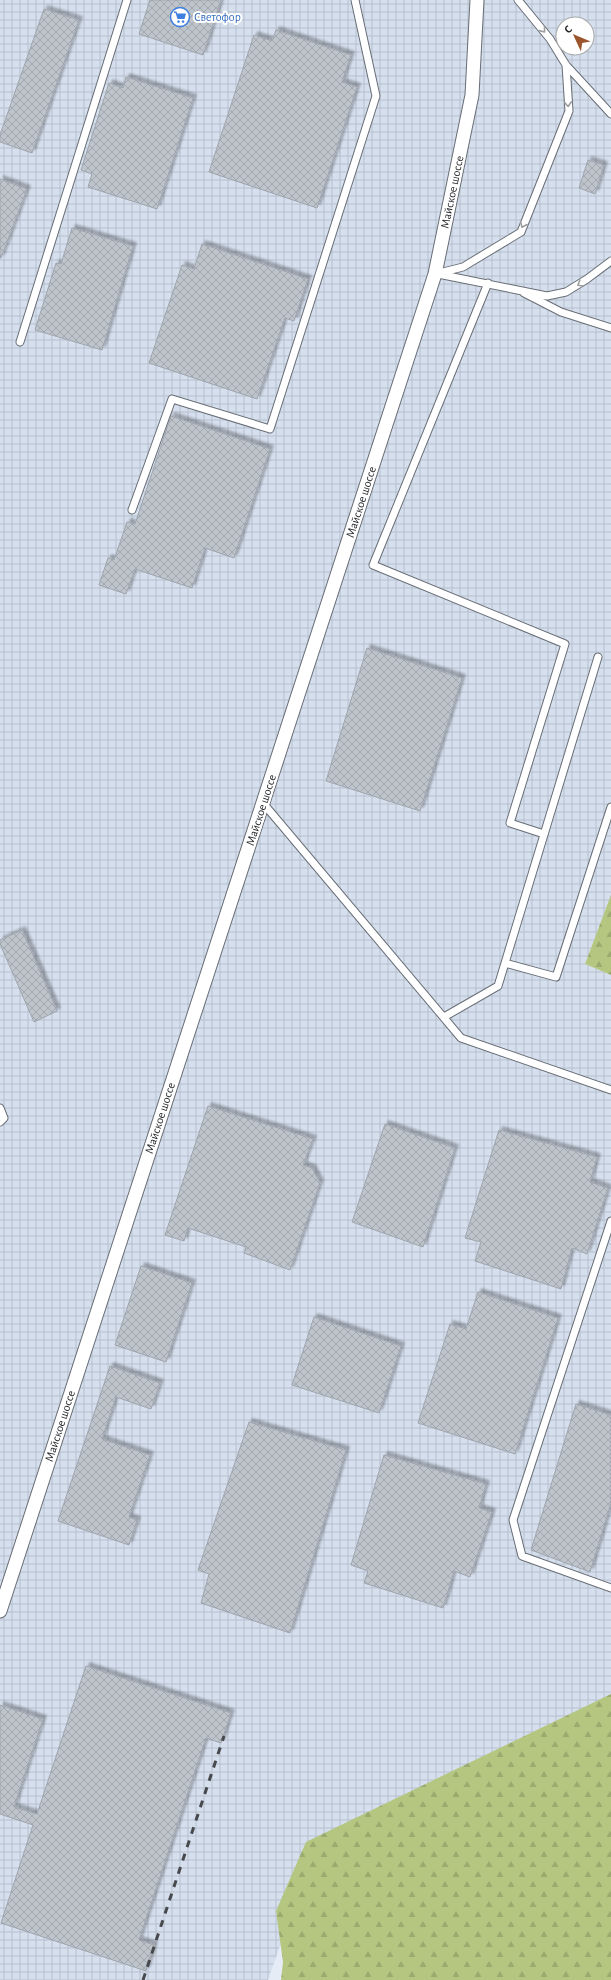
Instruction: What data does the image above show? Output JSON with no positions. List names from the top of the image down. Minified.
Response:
{"streets":{"street":["Майское шоссе"]},"places":{"supermarket":["Светофор"]},"north":"top left"}
